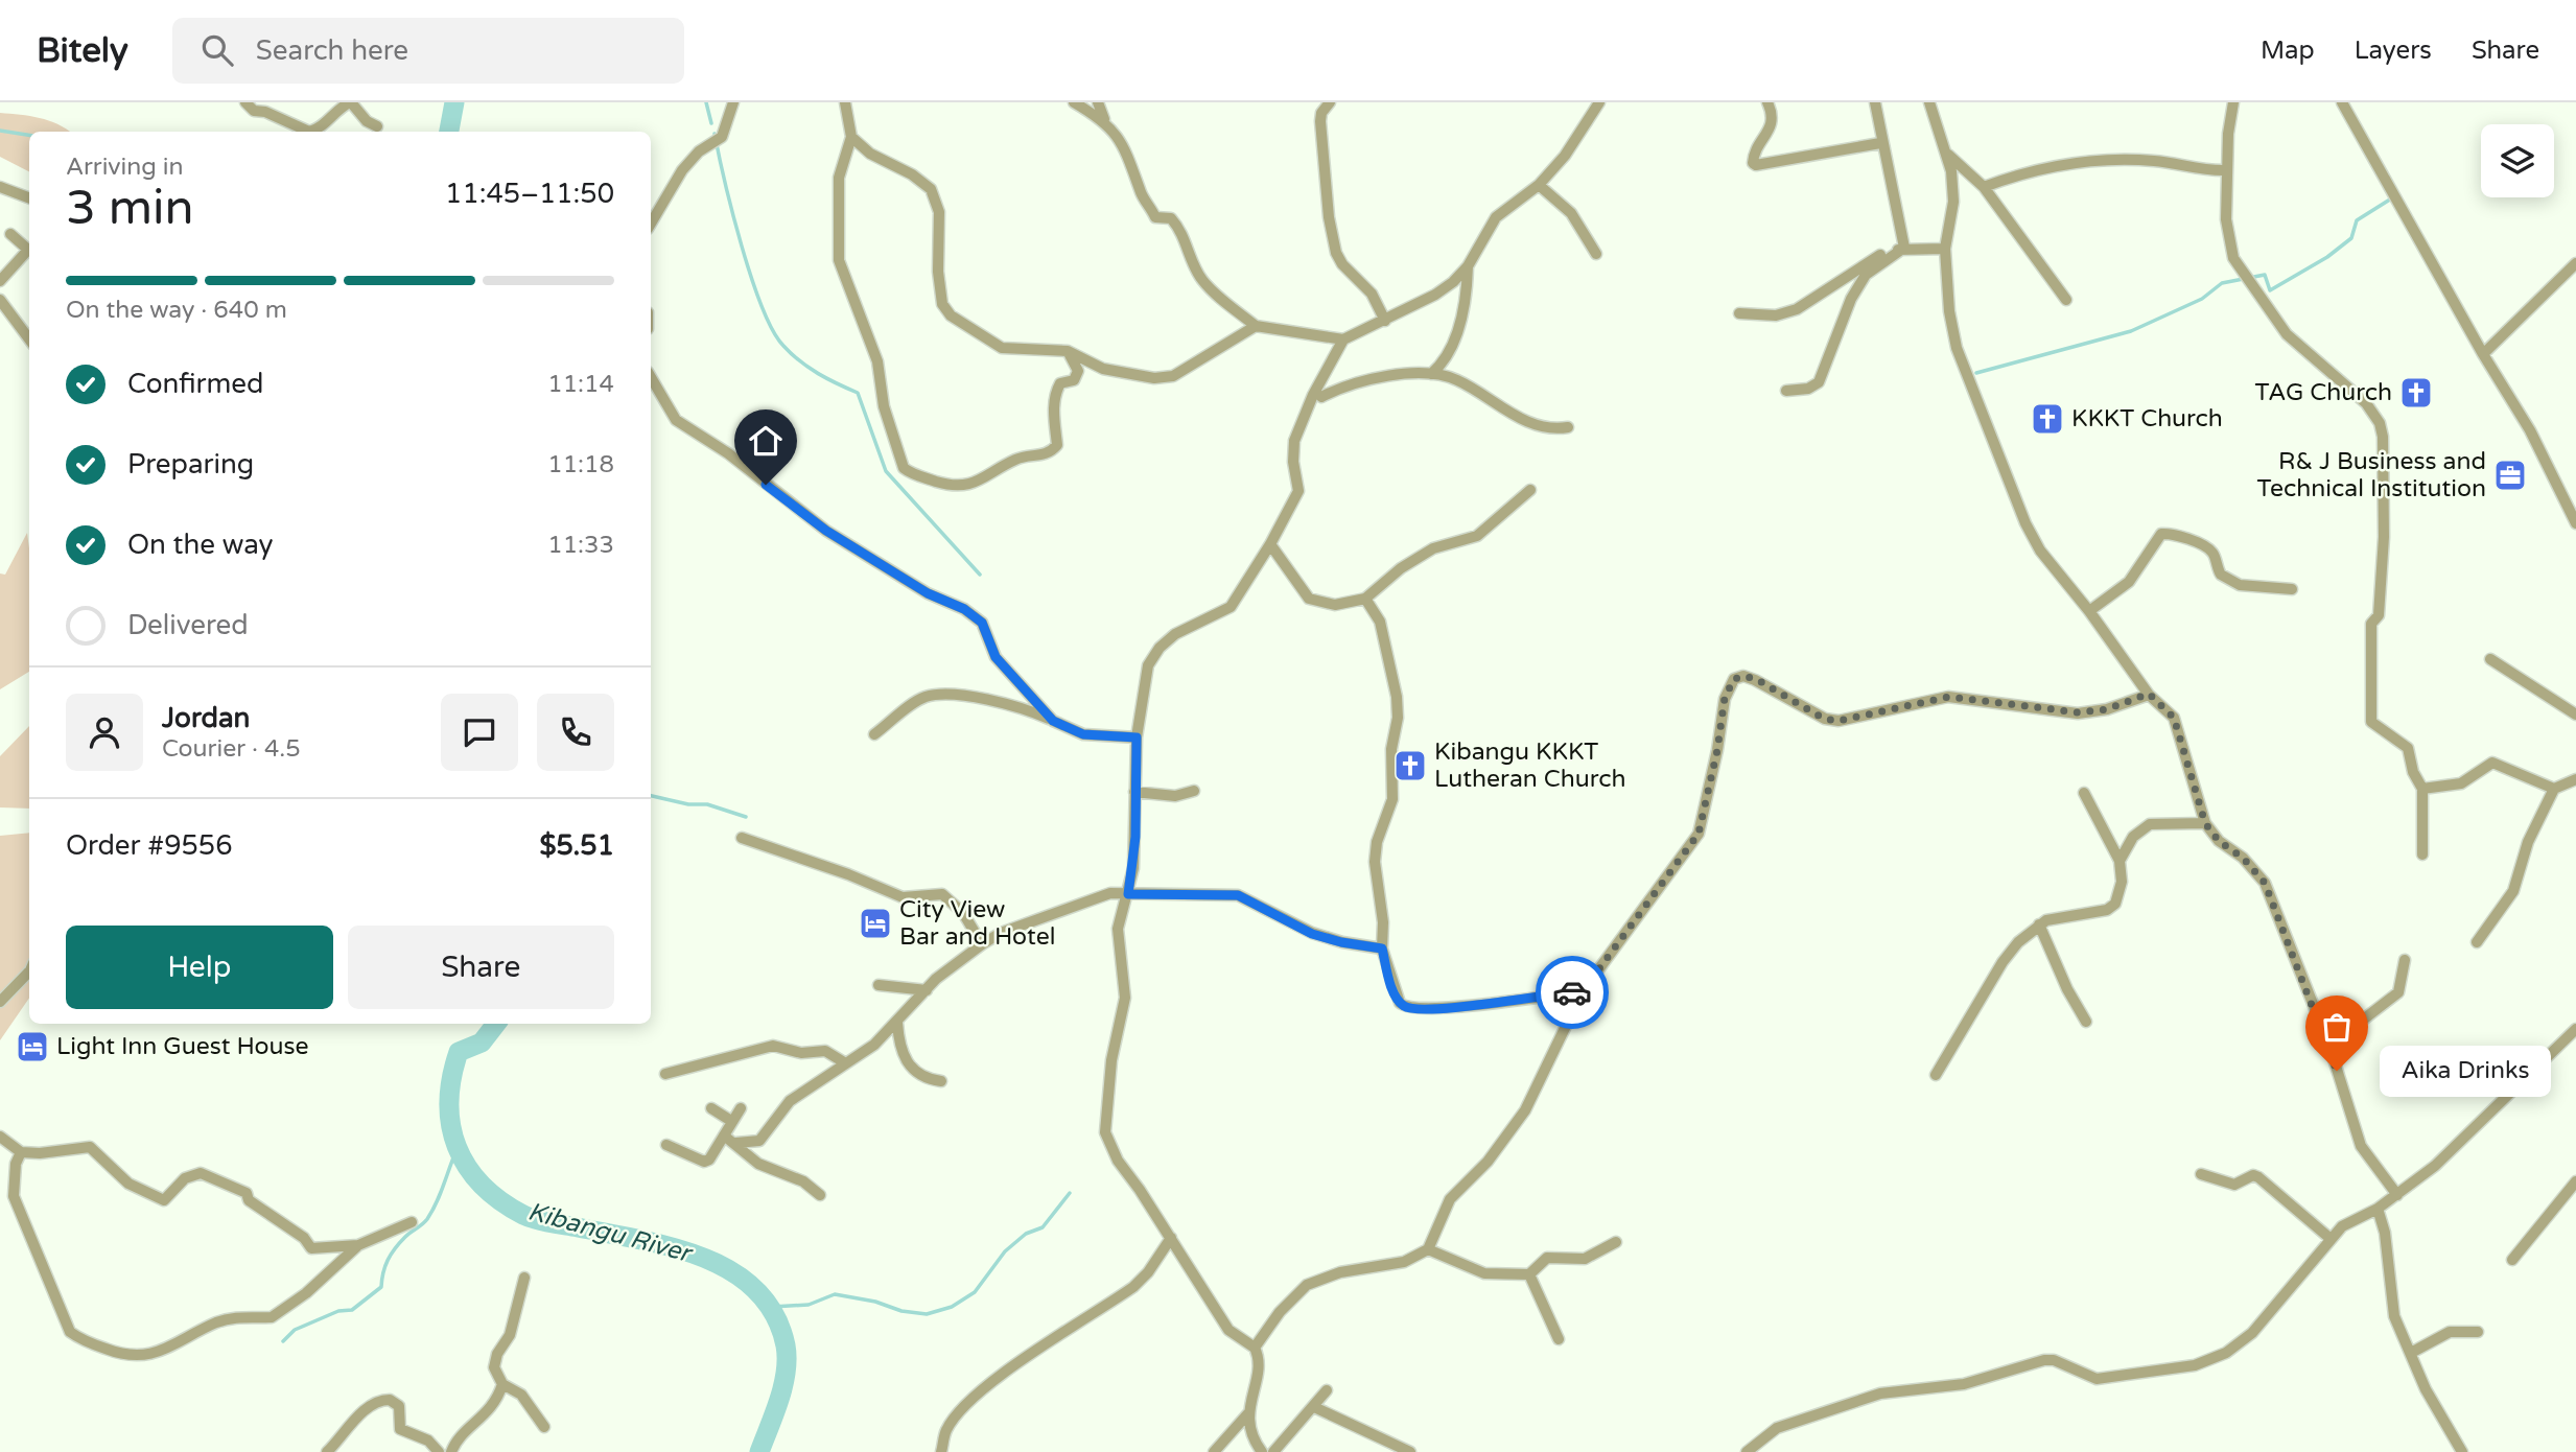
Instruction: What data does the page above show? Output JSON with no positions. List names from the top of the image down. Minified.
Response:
{"water":["Kibangu River"],"places":{"church":["TAG Church","KKKT Church","Kibangu KKKT Lutheran Church"],"office":["R& J Business and Technical Institution"],"hotel":["City View Bar and Hotel","Light Inn Guest House"],"other":["Aika Drinks"]},"page":{"header":"Bitely","search":"Search here","nav":["Map","Layers","Share"],"heading":["3 min","Arriving in","11:45–11:50"],"panel":["Jordan","Courier · 4.5","Order #9556","$5.51"],"bar":"On the way · 640 m","list":[["Confirmed","11:14"],["Preparing","11:18"],["On the way","11:33"],"Delivered"],"buttons":["Help","Share"],"bubble":"Aika Drinks"}}
